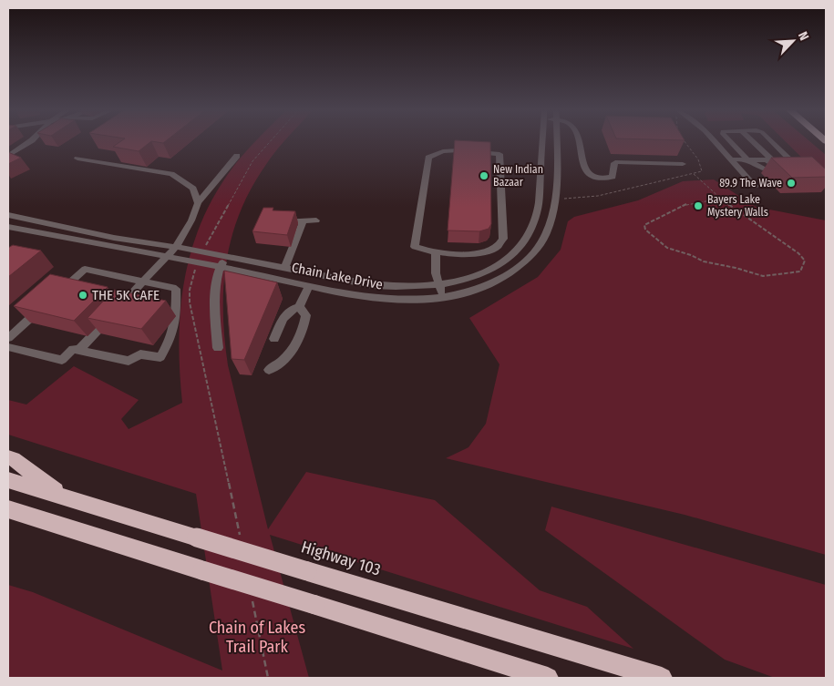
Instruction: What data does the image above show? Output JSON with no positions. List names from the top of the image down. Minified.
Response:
{"streets":{"highway":["Highway 103"],"street":["Chain Lake Drive"]},"parks":["Chain of Lakes Trail Park"],"places":["New Indian Bazaar","89.9 The Wave","Bayers Lake Mystery Walls","THE 5K CAFE"],"north":"top right"}
